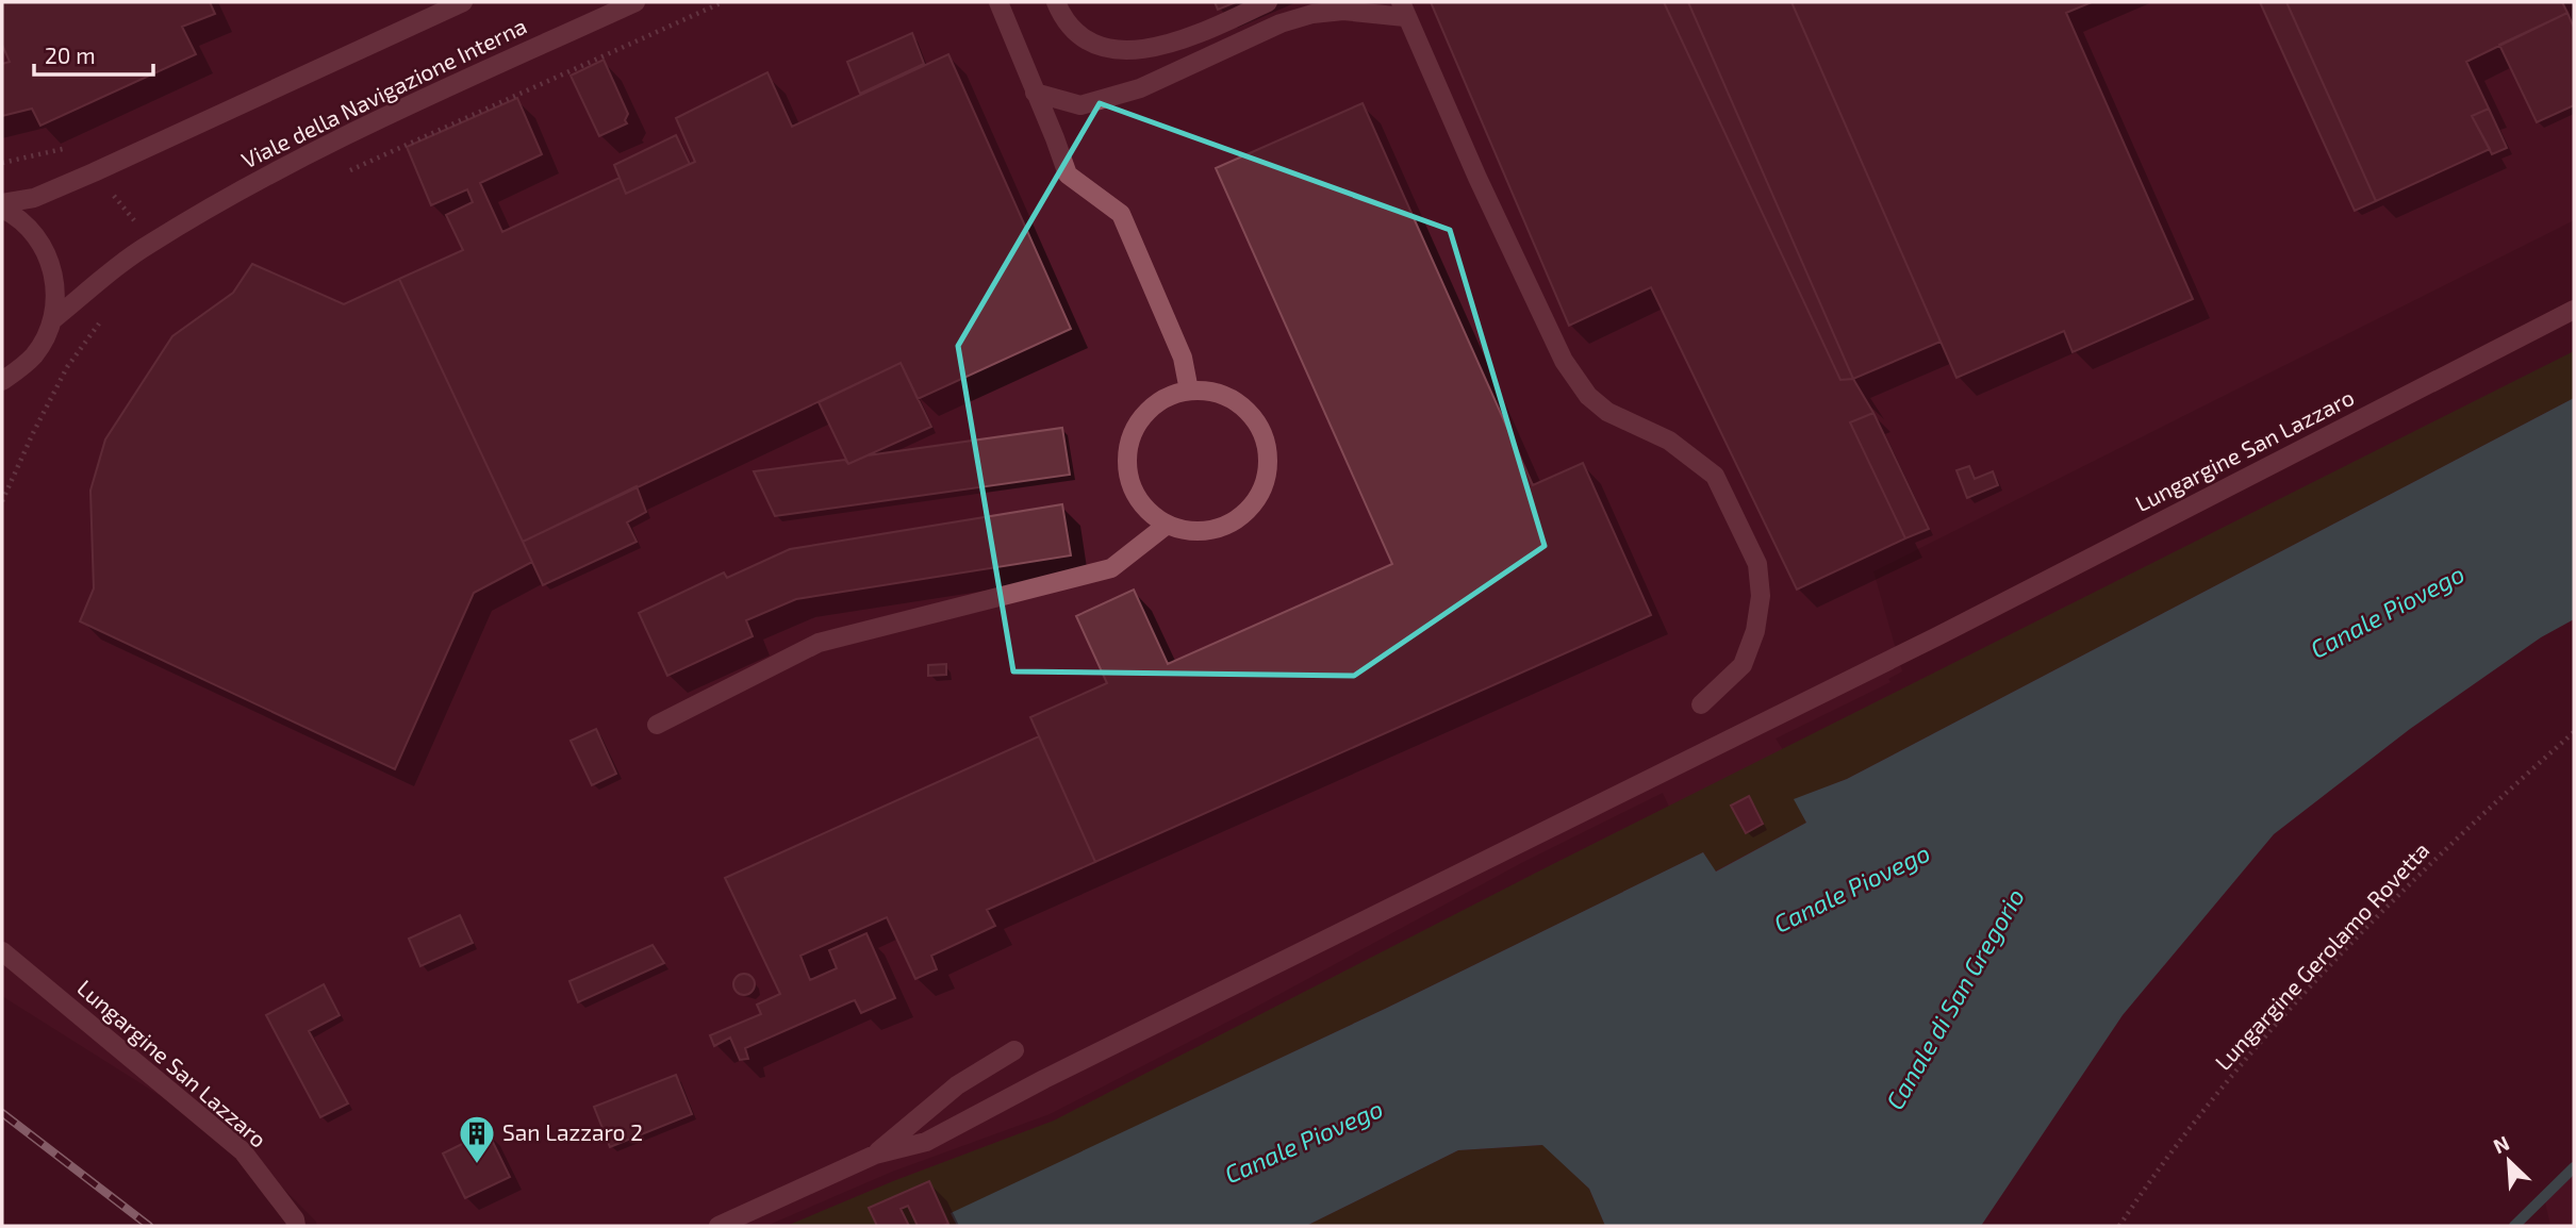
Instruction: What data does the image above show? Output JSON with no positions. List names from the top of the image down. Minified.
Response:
{"streets":{"street":["Viale della Navigazione Interna","Lungargine San Lazzaro"],"path":["Lungargine Gerolamo Rovetta"]},"water":["Canale Piovego","Canale di San Gregorio"],"places":{"building":["San Lazzaro 2"]},"scale_bar":"20 m","north":"top left"}
